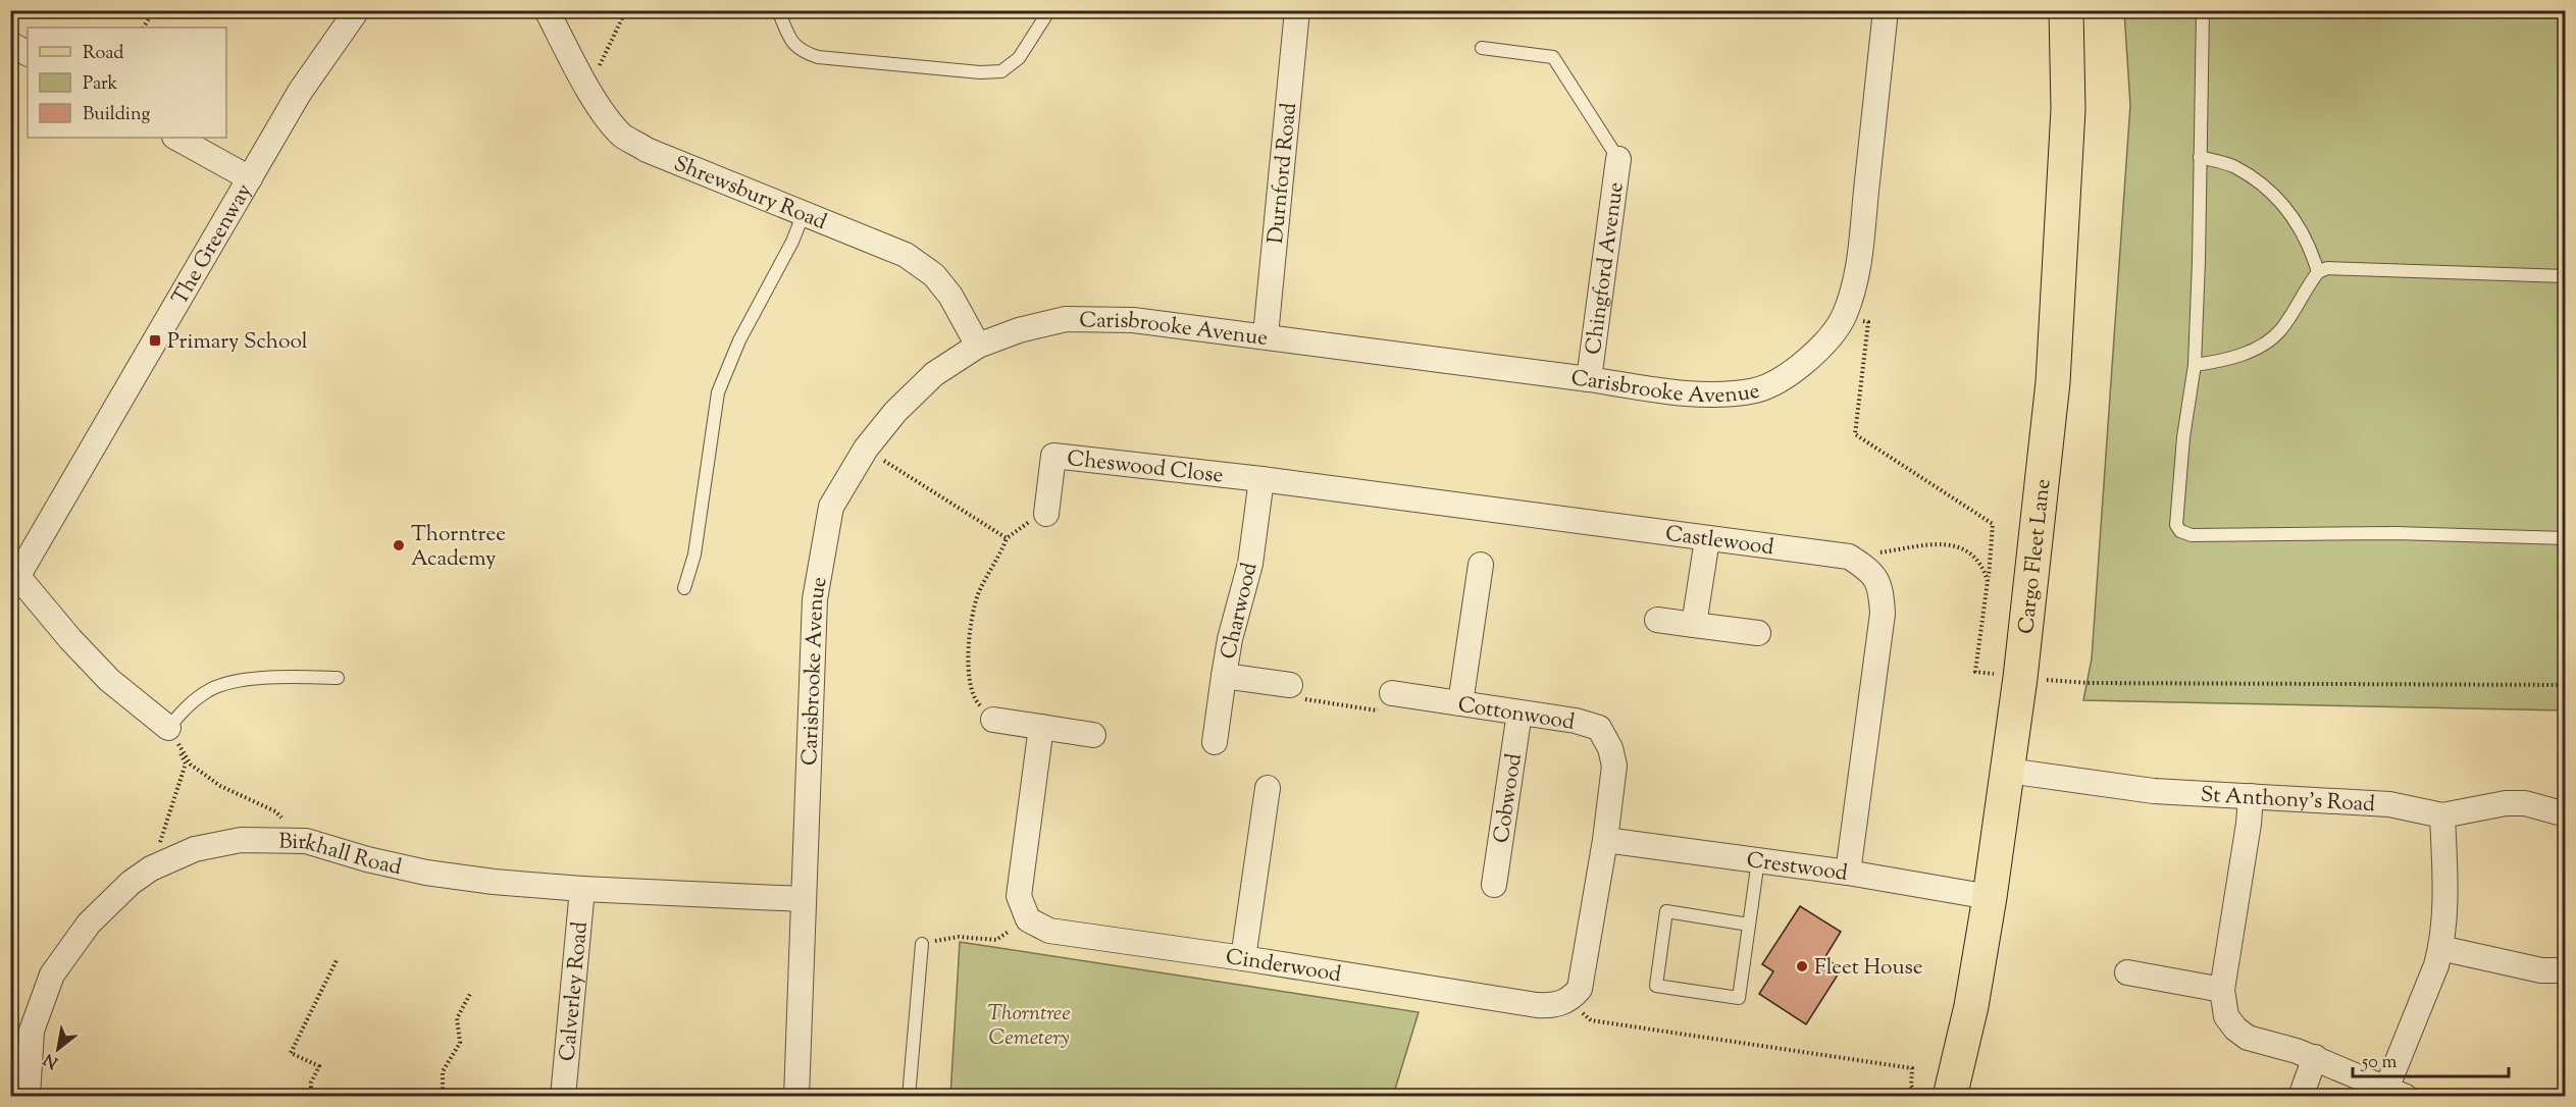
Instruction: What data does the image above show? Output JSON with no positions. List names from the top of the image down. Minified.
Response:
{"streets":{"main road":["Cargo Fleet Lane"],"street":["Durnford Road","Shrewsbury Road","The Greenway","Chingford Avenue","Carisbrooke Avenue","Cheswood Close","Castlewood","Charwood","Cottonwood","Cobwood","St Anthony's Road","Birkhall Road","Crestwood","Cinderwood","Calverley Road"]},"crossings":[["Durnford Road","Carisbrooke Avenue"],["Shrewsbury Road","Carisbrooke Avenue"],["Chingford Avenue","Carisbrooke Avenue"],["Carisbrooke Avenue","Birkhall Road"],["Cheswood Close","Castlewood"],["Cheswood Close","Charwood"],["Castlewood","Charwood"],["Cargo Fleet Lane","St Anthony's Road"],["Cargo Fleet Lane","Crestwood"],["Cottonwood","Cobwood"],["Cottonwood","Crestwood"],["Birkhall Road","Calverley Road"]],"parks":["Thorntree Cemetery"],"places":{"transit":["Primary School"],"other":["Thorntree Academy","Fleet House"]},"legend":["Road","Park","Building"],"scale_bar":"50 m","north":"bottom left"}
